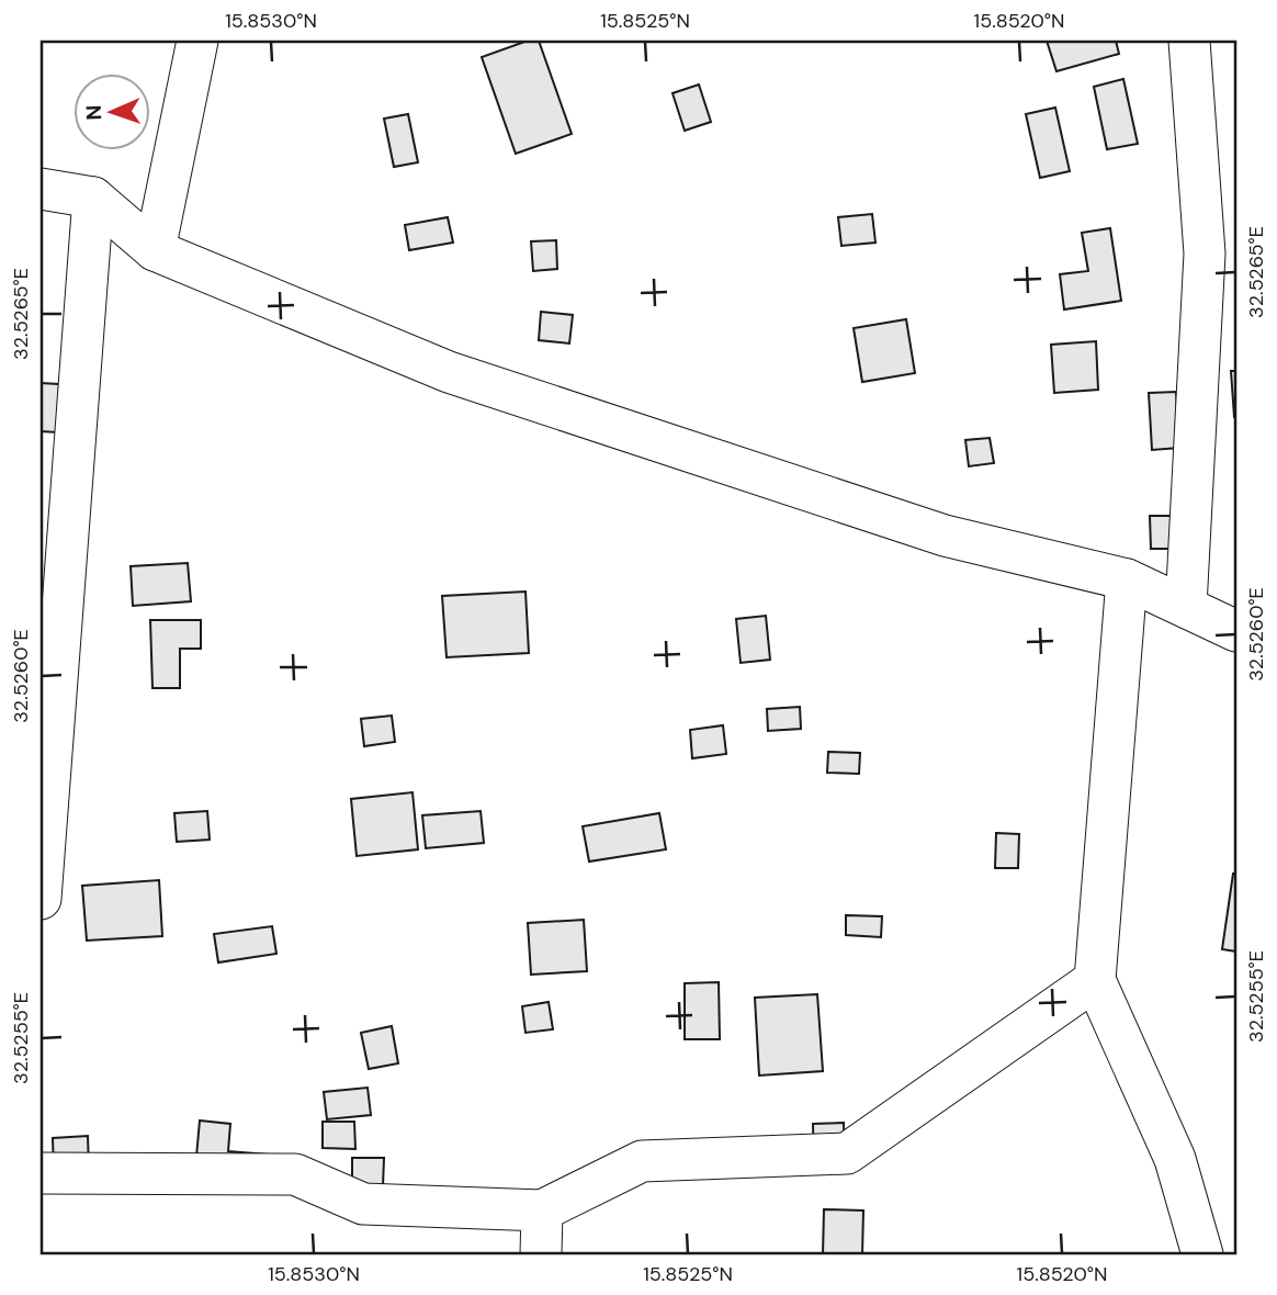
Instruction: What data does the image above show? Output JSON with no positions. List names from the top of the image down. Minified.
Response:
{"north":"left","coordinates":["15.8530°N","15.8525°N","15.8520°N","32.5265°E","32.5260°E","32.5255°E"]}
